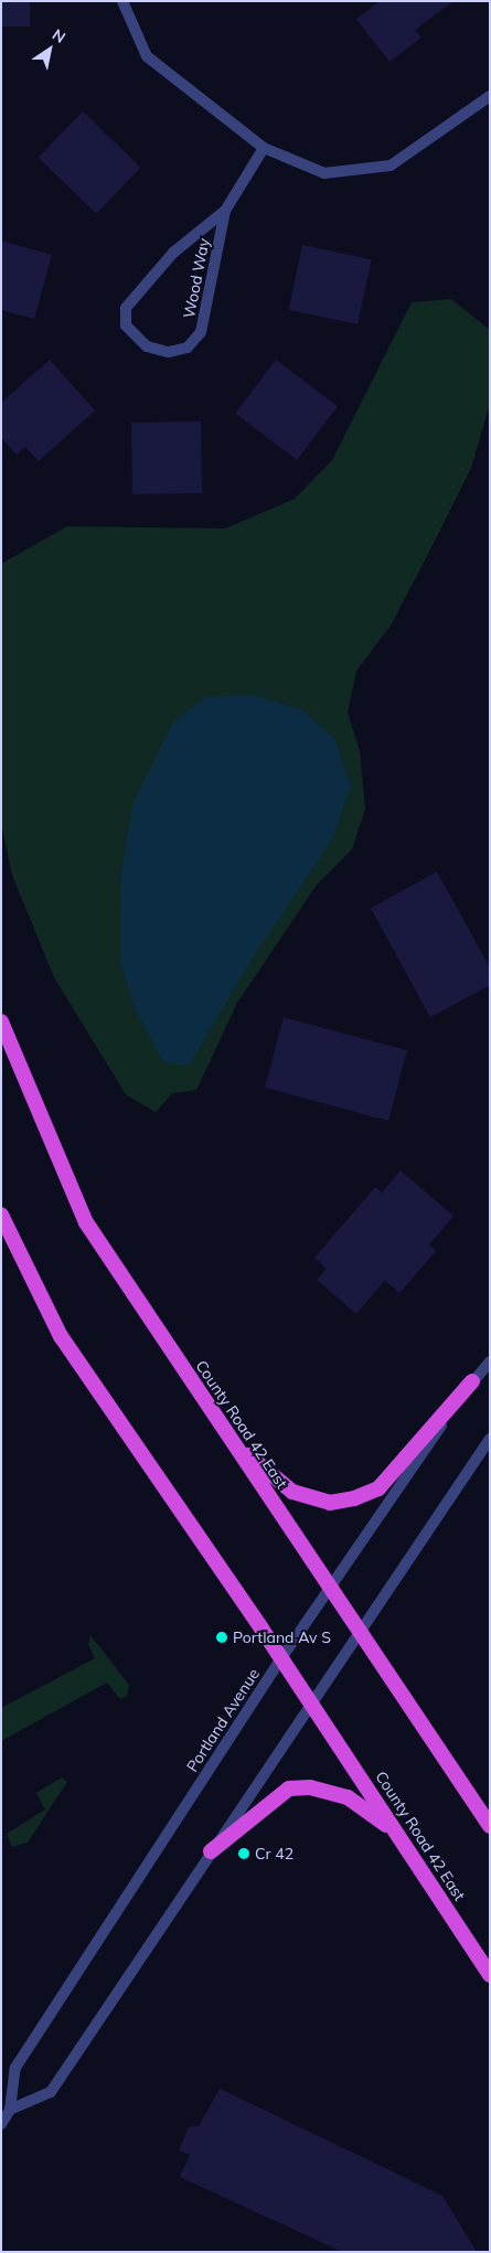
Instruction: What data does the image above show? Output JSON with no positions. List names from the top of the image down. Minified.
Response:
{"streets":{"highway":["County Road 42 East"],"street":["Wood Way","Portland Avenue"]},"crossings":[["County Road 42 East","Portland Avenue"]],"places":["Portland Av S","Cr 42"],"north":"top right"}
